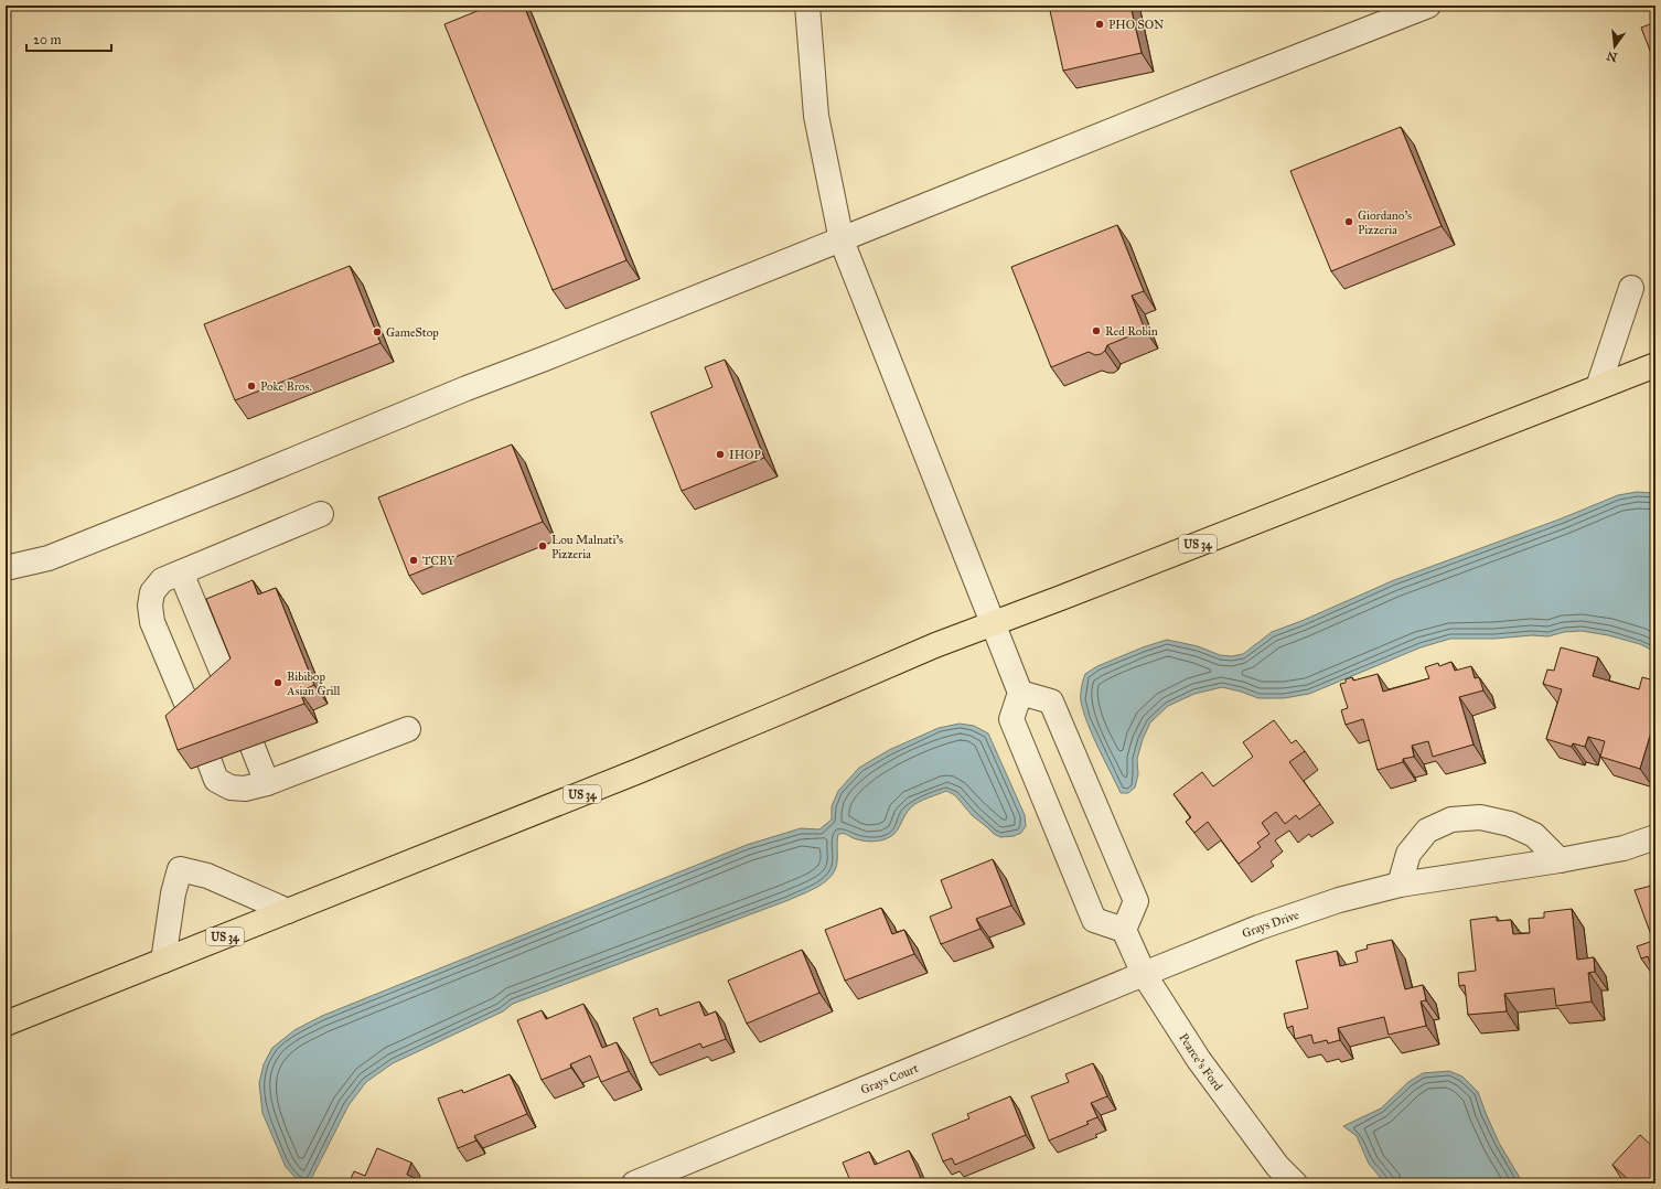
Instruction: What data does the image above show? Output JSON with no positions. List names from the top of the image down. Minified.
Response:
{"streets":{"main road":["US 34"],"street":["Grays Drive","Pearce's Ford","Grays Court"]},"crossings":[["Grays Drive","Pearce's Ford"],["Grays Drive","Grays Court"],["Pearce's Ford","Grays Court"]],"places":["PHO SON","Giordano's Pizzeria","Red Robin","GameStop","Poke Bros.","IHOP","Lou Malnati's Pizzeria","TCBY","Bibibop Asian Grill"],"scale_bar":"20 m","north":"bottom"}
